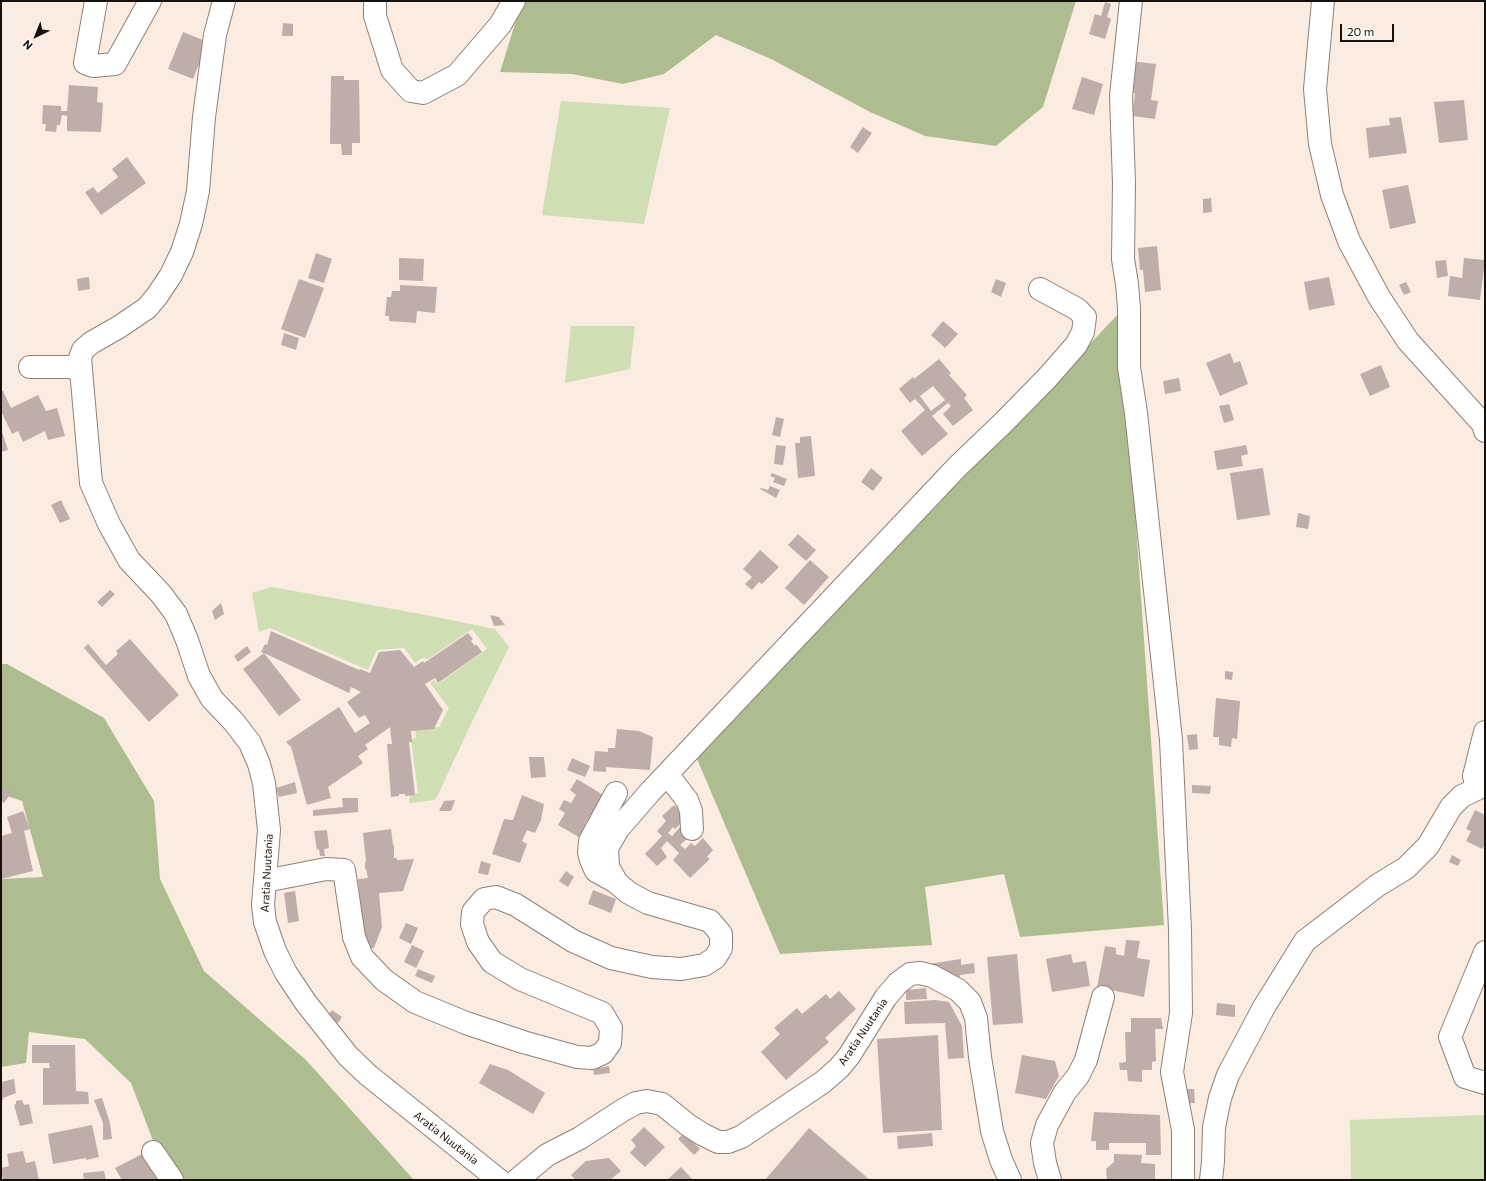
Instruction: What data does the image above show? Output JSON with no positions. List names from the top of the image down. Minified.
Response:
{"streets":{"street":["Aratia Nuutania"]},"scale_bar":"20 m","north":"bottom left"}
